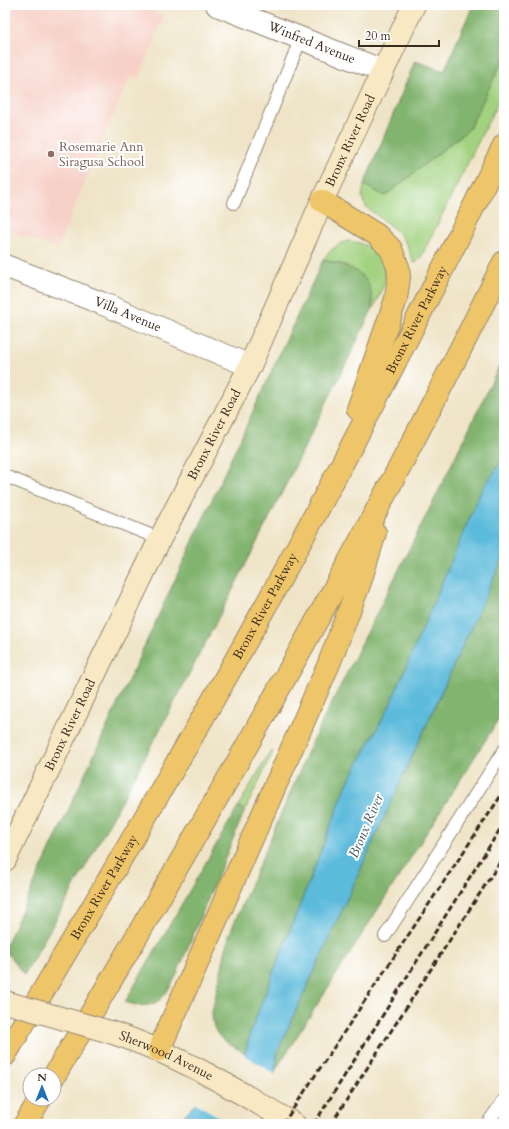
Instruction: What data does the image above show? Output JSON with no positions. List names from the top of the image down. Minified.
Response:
{"streets":{"highway":["Bronx River Parkway"],"street":["Winfred Avenue","Bronx River Road","Villa Avenue","Sherwood Avenue"]},"crossings":[["Winfred Avenue","Bronx River Road"],["Bronx River Road","Villa Avenue"]],"water":["Bronx River"],"places":["Rosemarie Ann Siragusa School"],"scale_bar":"20 m","north":"top"}
